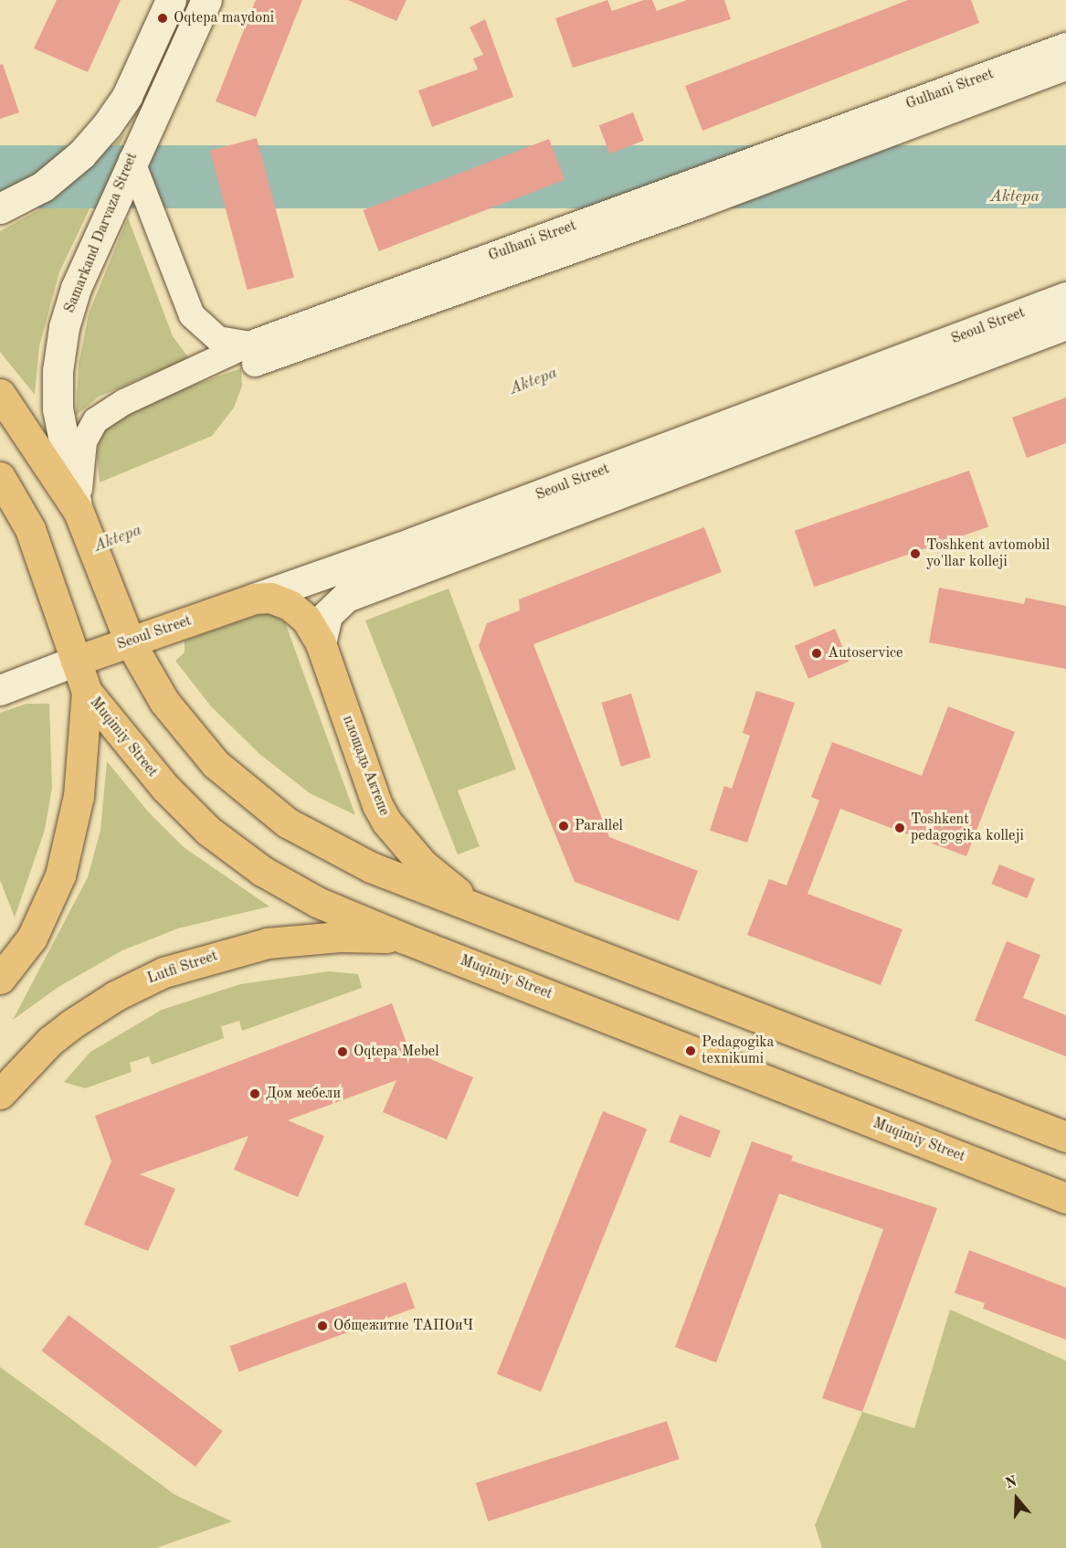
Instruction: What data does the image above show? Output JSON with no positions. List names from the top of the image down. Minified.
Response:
{"streets":{"main road":["Samarkand Darvaza Street","Seoul Street","Muqimiy Street","площадь Актепе","Lutfi Street"],"street":["Gulhani Street"]},"crossings":[["Gulhani Street","Samarkand Darvaza Street"],["Seoul Street","Muqimiy Street"],["Seoul Street","площадь Актепе"],["Muqimiy Street","Lutfi Street"]],"water":["Aktepa"],"places":["Oqtepa maydoni","Toshkent avtomobil yo'llar kolleji","Autoservice","Parallel","Toshkent pedagogika kolleji","Pedagogika texnikumi","Oqtepa Mebel","Дом мебели","Общежитие ТАПОиЧ"],"north":"top"}
